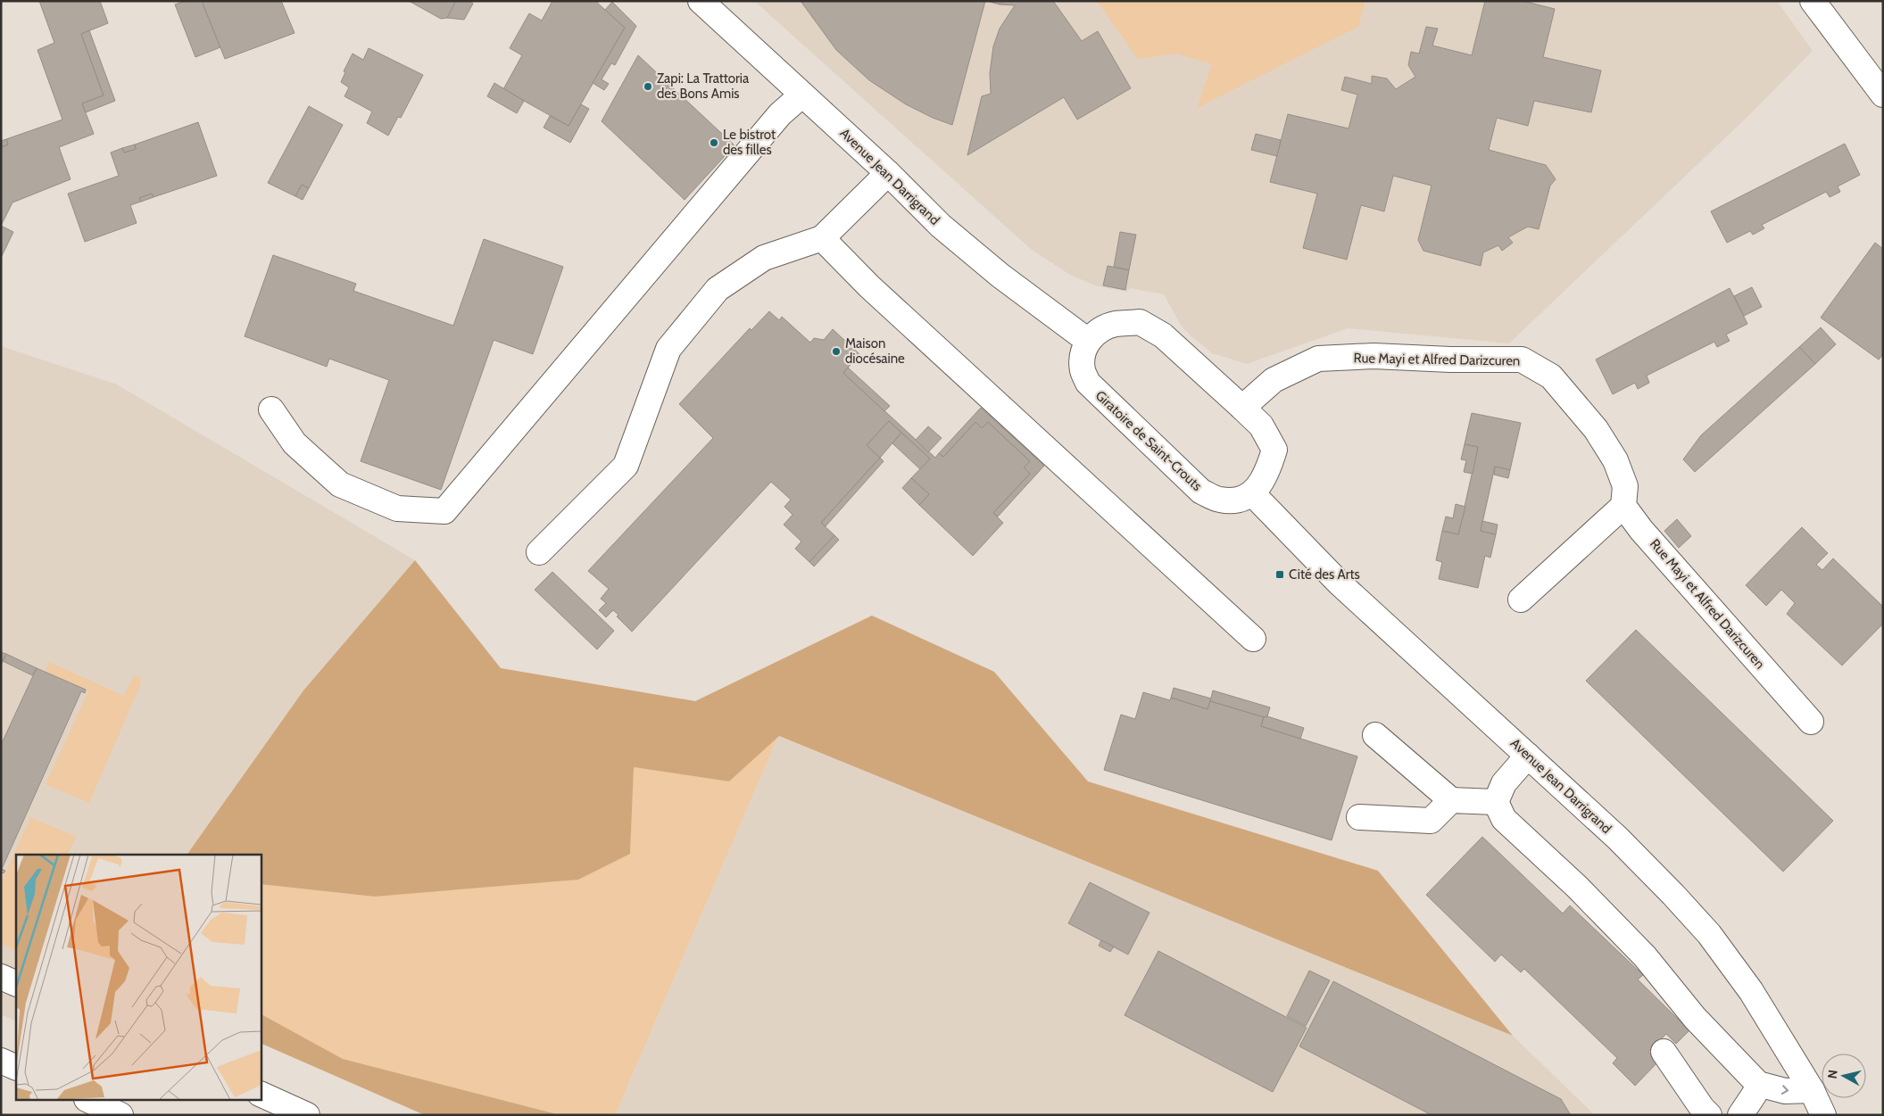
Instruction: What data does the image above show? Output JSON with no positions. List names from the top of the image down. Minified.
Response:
{"streets":{"street":["Avenue Jean Darrigrand","Rue Mayi et Alfred Darizcuren","Giratoire de Saint-Crouts"]},"crossings":[["Avenue Jean Darrigrand","Giratoire de Saint-Crouts"]],"places":{"other":["Zapi: La Trattoria des Bons Amis","Le bistrot des filles","Maison diocésaine"],"transit":["Cité des Arts"]},"north":"left"}
